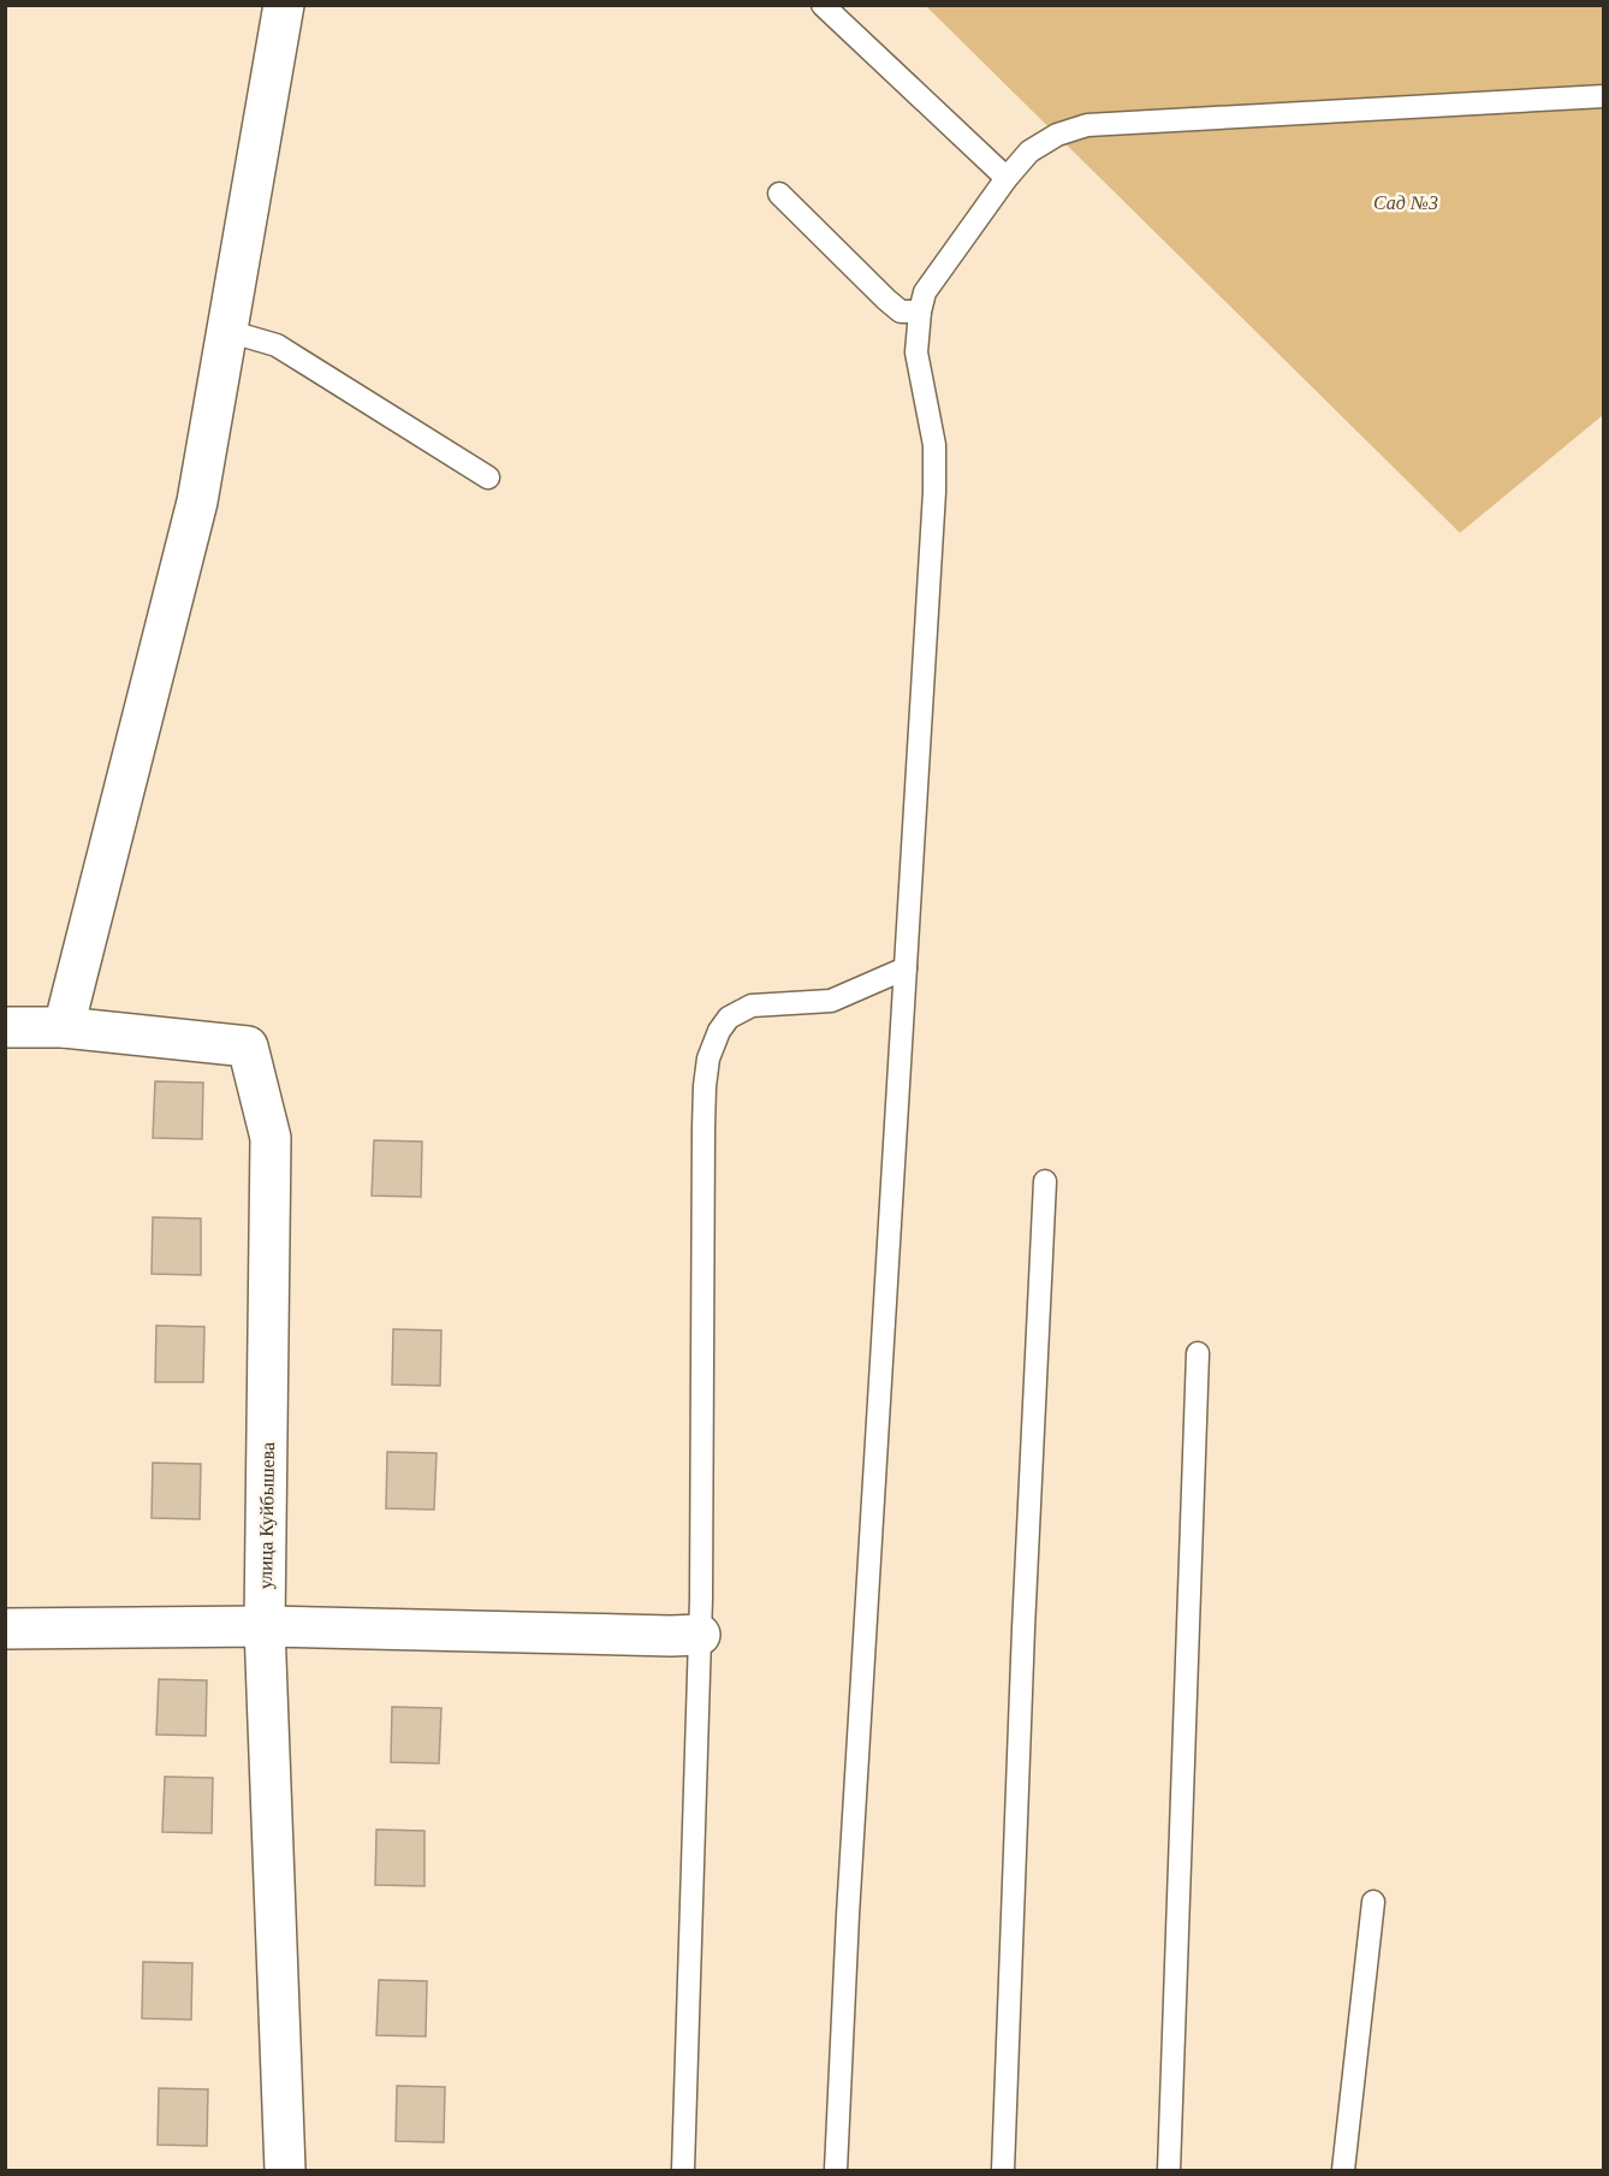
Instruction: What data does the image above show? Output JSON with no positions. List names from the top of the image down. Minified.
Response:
{"streets":{"street":["улица Куйбышева"]},"parks":["Сад №3"]}
